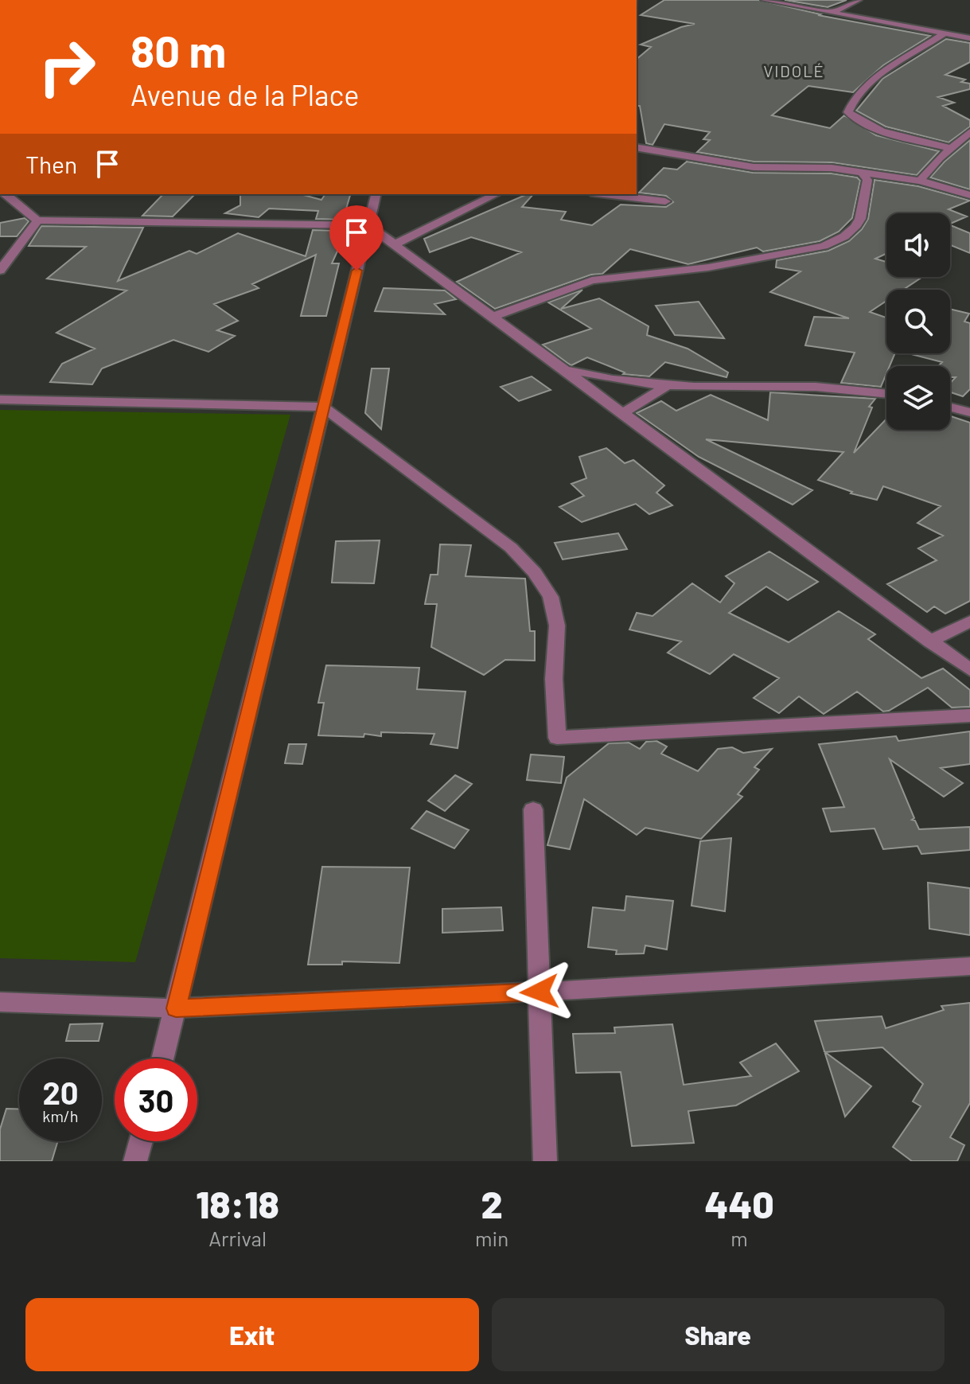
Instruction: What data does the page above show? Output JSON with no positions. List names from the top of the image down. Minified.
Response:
{"districts":["VIDOLÉ"],"page":{"turn":["80 m","Avenue de la Place"],"then":"Then","speed":"20 km/h","limit":"30","eta":["18:18","Arrival","2","min","440","m"],"buttons":["Exit","Share"]}}
